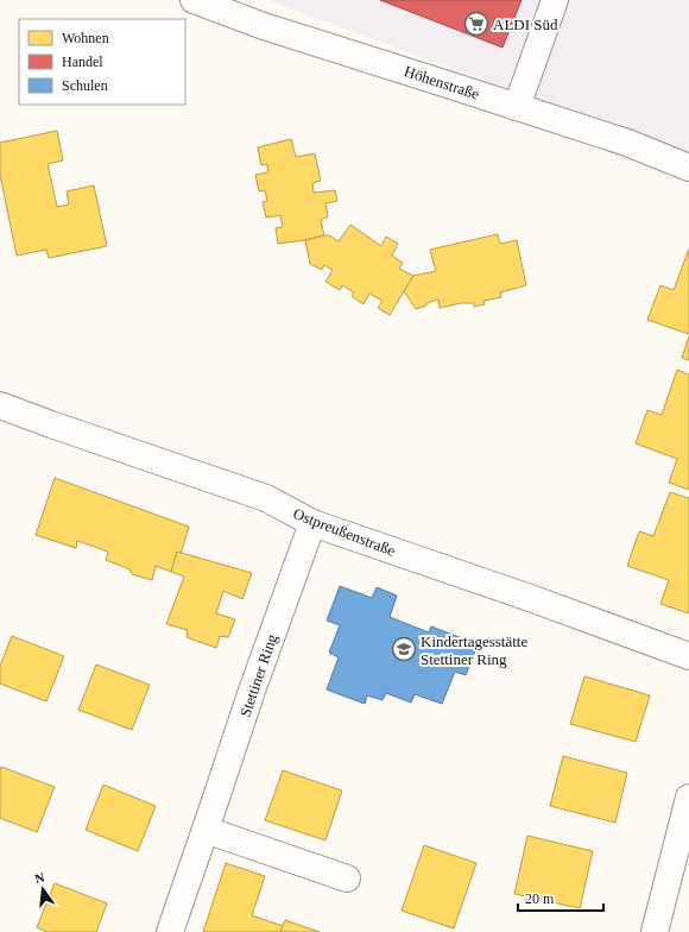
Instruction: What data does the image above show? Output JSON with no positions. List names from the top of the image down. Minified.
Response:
{"streets":{"street":["Höhenstraße","Ostpreußenstraße","Stettiner Ring"]},"crossings":[["Ostpreußenstraße","Stettiner Ring"]],"places":{"supermarket":["ALDI Süd"],"school or university":["Kindertagesstätte Stettiner Ring"]},"legend":["Wohnen","Handel","Schulen"],"scale_bar":"20 m","north":"top"}
